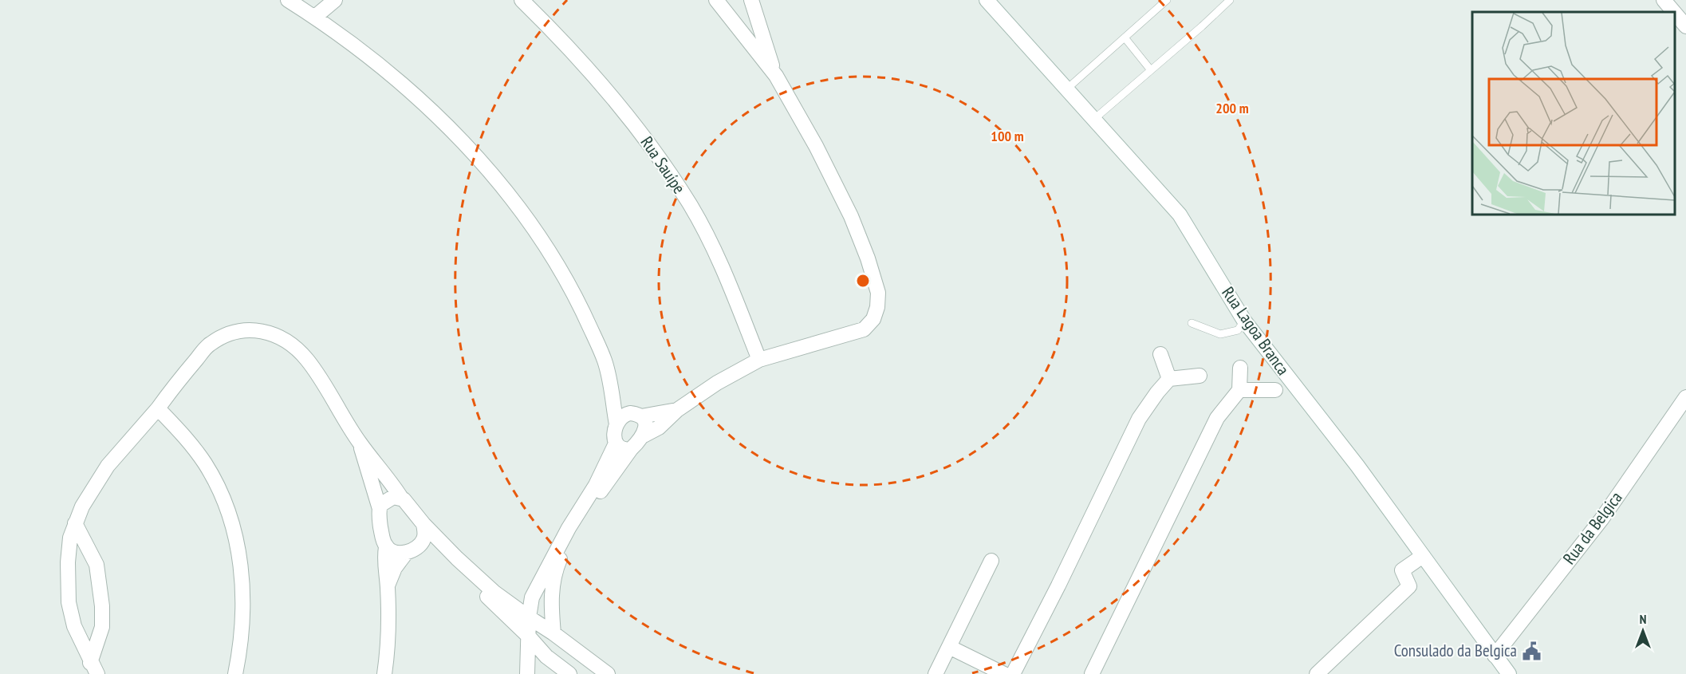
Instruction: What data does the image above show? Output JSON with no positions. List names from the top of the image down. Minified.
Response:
{"streets":{"street":["Rua Sauípe","Rua Lagoa Branca","Rua da Belgica"]},"crossings":[["Rua Lagoa Branca","Rua da Belgica"]],"places":{"public building":["Consulado da Belgica"]},"north":"top","rings":["200 m","100 m"]}
